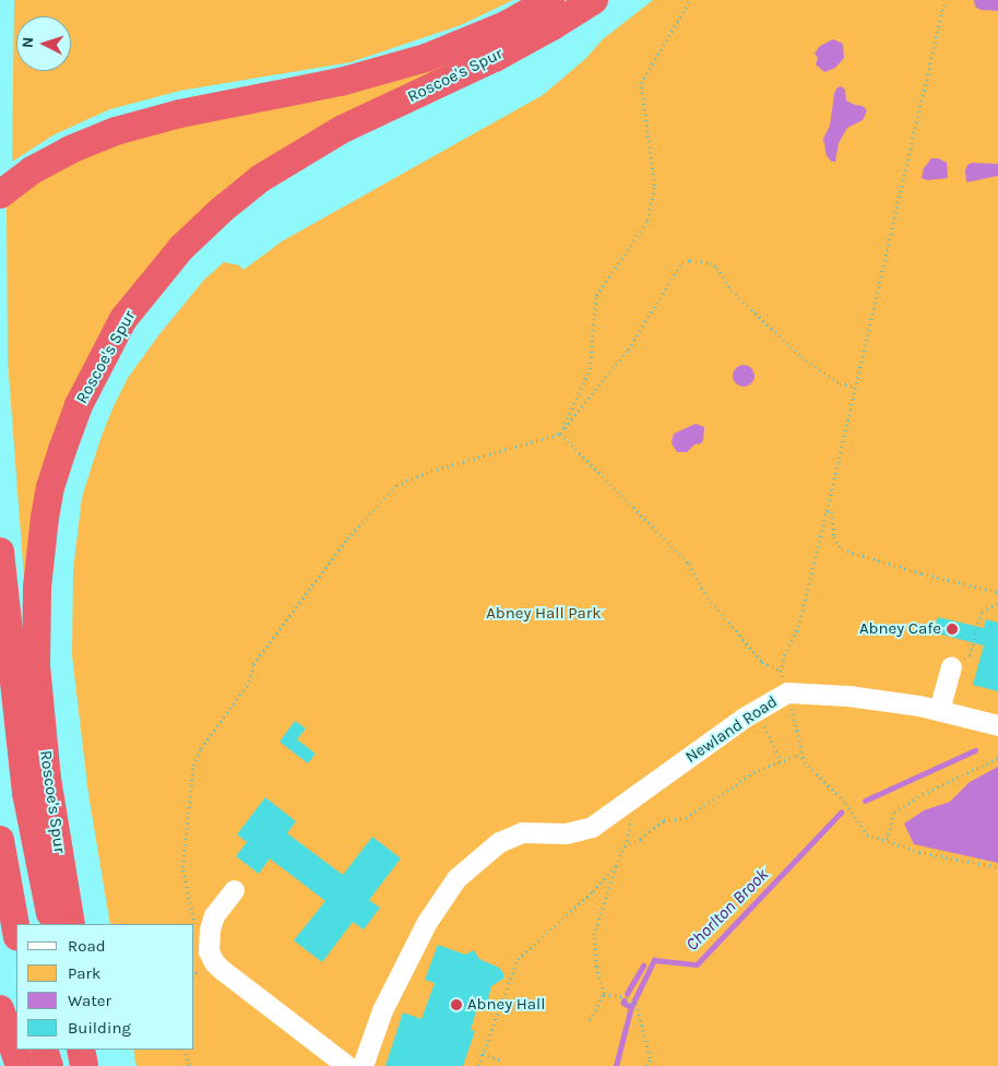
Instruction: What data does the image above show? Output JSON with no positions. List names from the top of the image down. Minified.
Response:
{"streets":{"highway":["Roscoe's Spur"],"street":["Newland Road"]},"water":["Chorlton Brook"],"parks":["Abney Hall Park"],"places":["Abney Cafe","Abney Hall"],"legend":["Road","Park","Water","Building"],"north":"left"}
